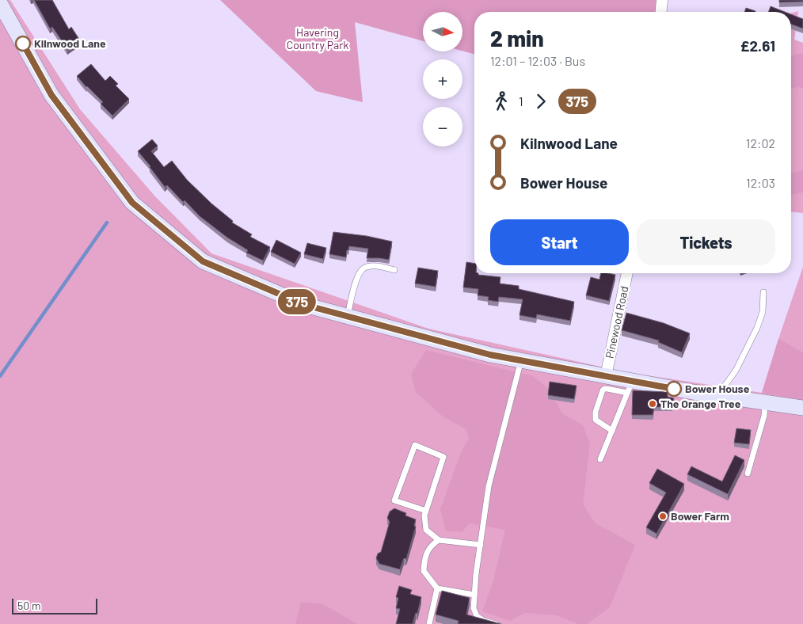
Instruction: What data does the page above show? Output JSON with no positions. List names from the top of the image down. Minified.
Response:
{"streets":{"street":["Pinewood Road"]},"parks":["Havering Country Park"],"places":["Kilnwood Lane","Bower House","The Orange Tree","Bower Farm"],"lines":["bus line 375"],"scale_bar":"50 m","north":"right","page":{"on_map":"375","map_buttons":["+","−"],"heading":["2 min","12:01 – 12:03 · Bus","£2.61"],"legs":["1","375"],"list":[{"name":"Kilnwood Lane","value":"12:02"},{"name":"Bower House","value":"12:03"}],"buttons":["Start","Tickets"],"scale":"50 m"}}
